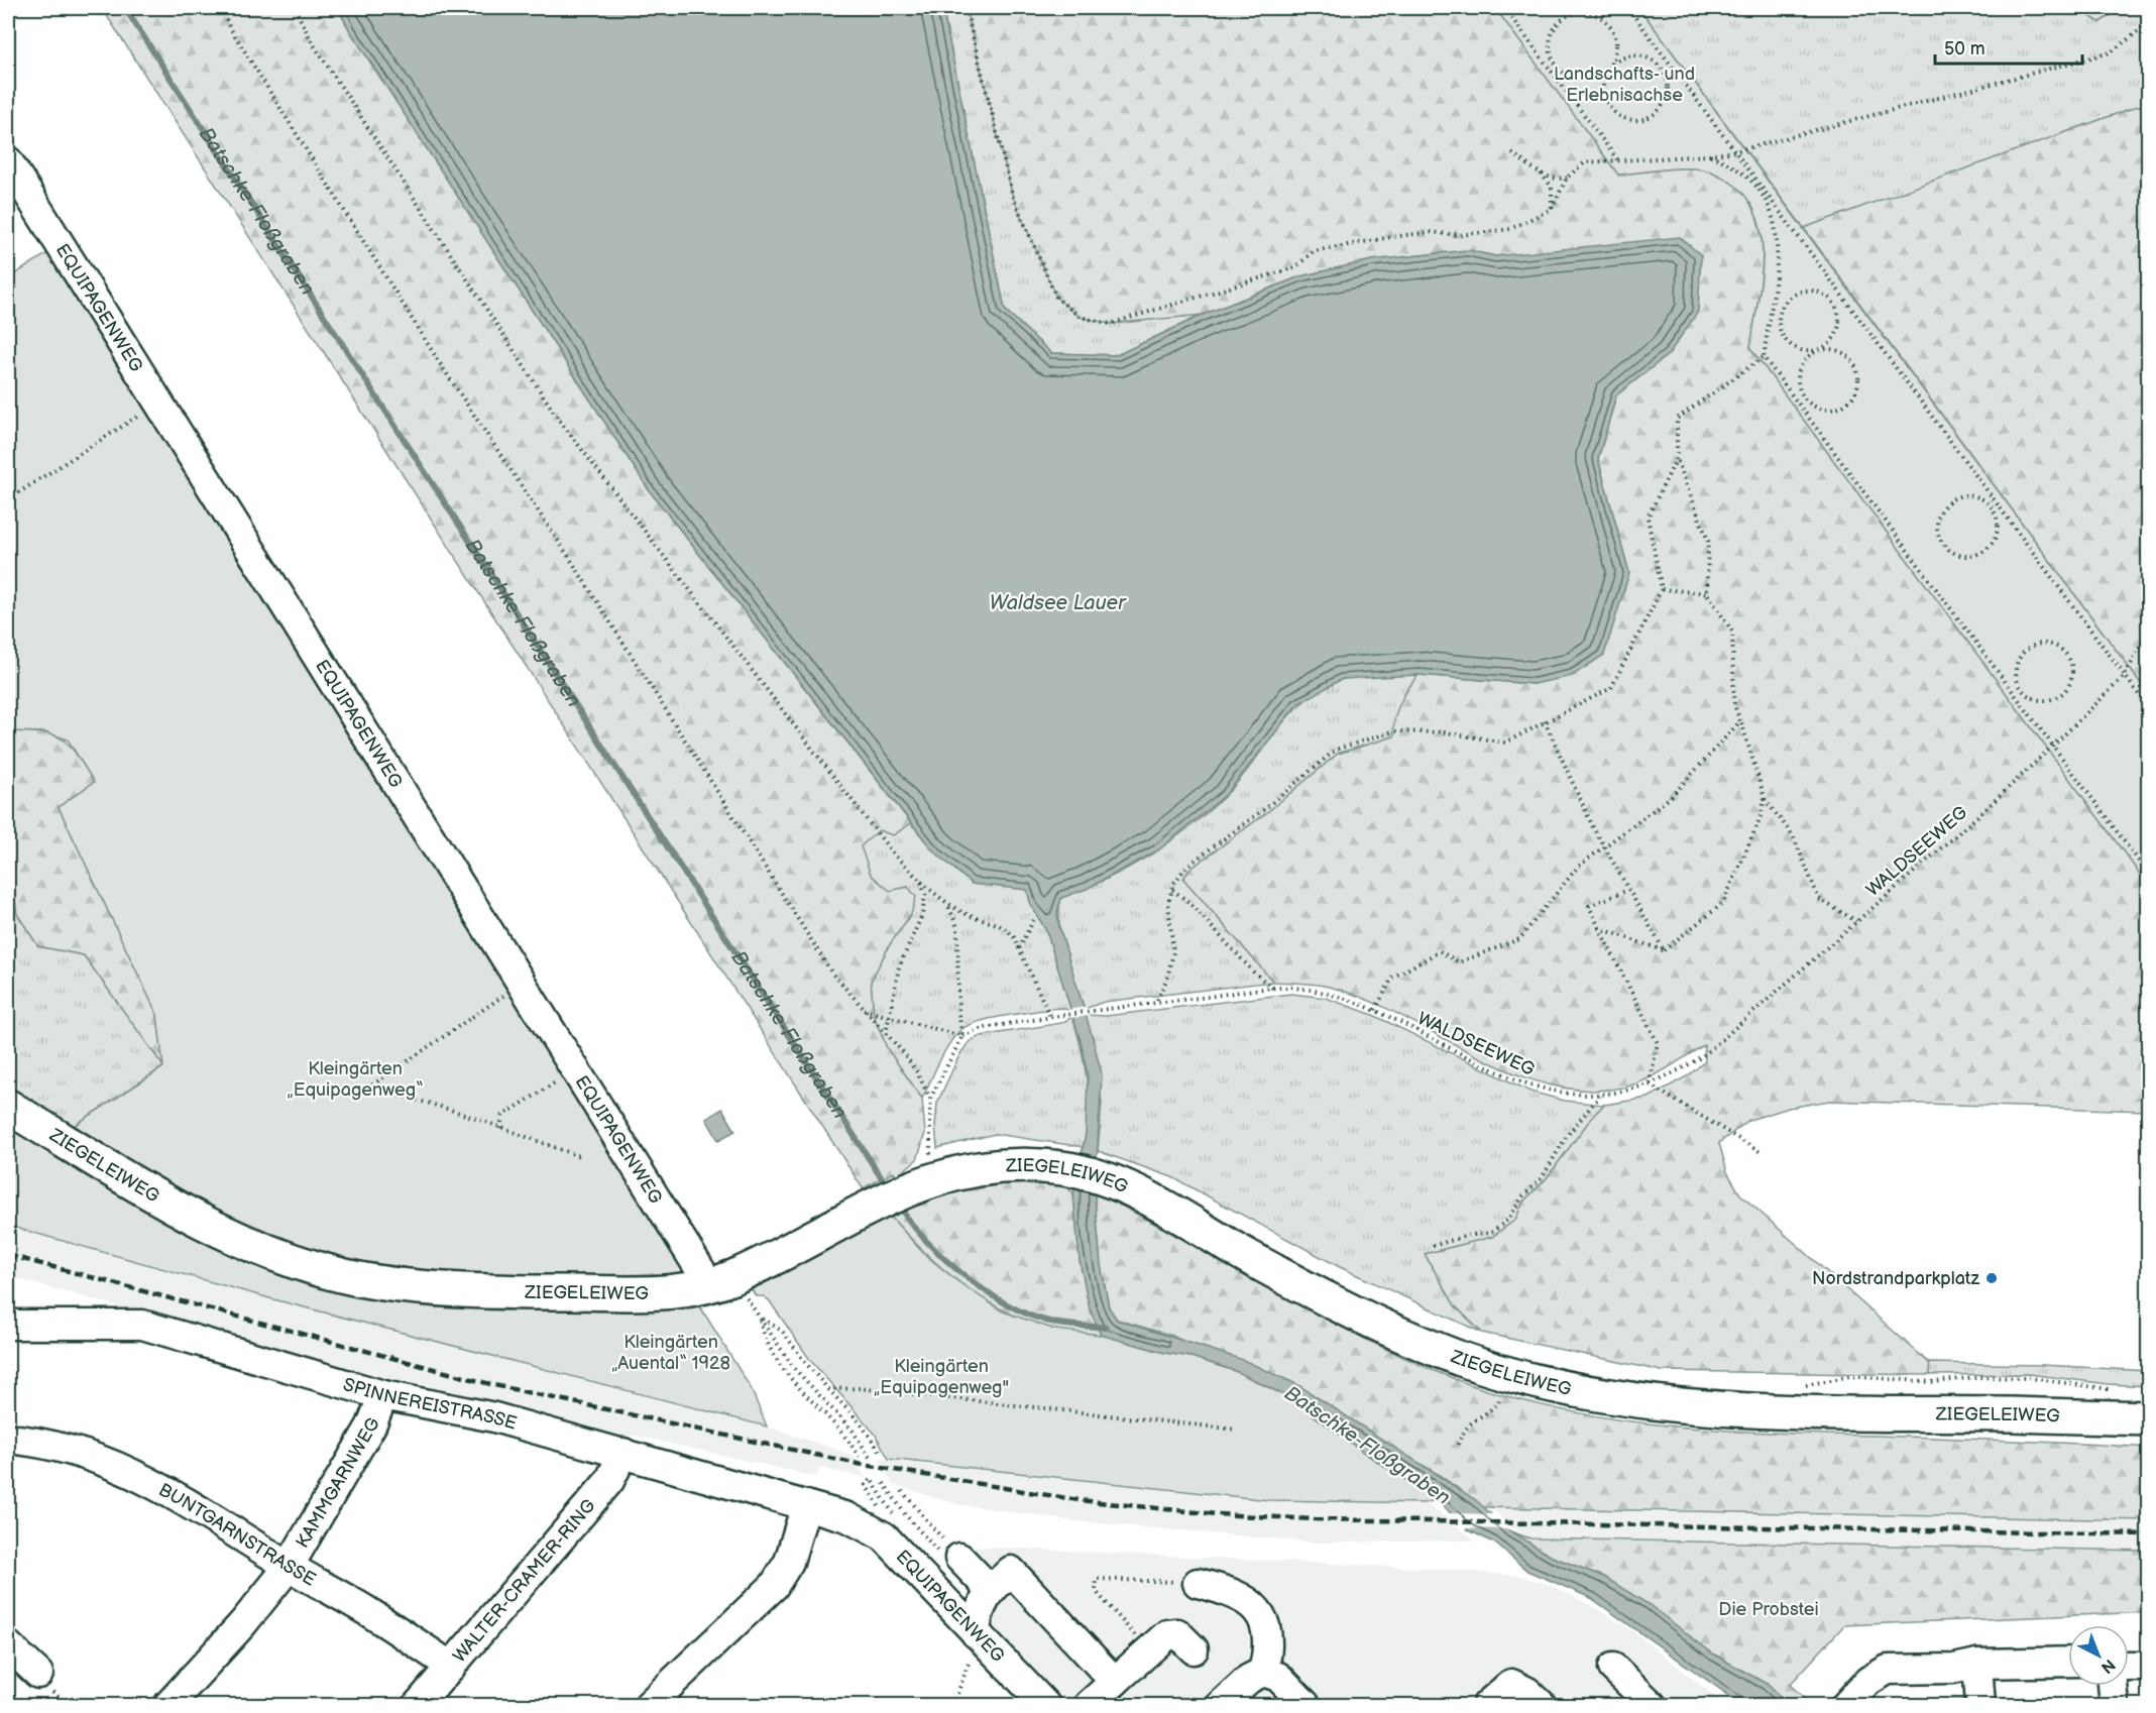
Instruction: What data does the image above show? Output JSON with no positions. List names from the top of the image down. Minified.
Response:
{"streets":{"main road":["ZIEGELEIWEG"],"street":["EQUIPAGENWEG","SPINNEREISTRASSE","KAMMGARNWEG","BUNTGARNSTRASSE","WALTER-CRAMER-RING"],"path":["WALDSEEWEG"]},"crossings":[["EQUIPAGENWEG","ZIEGELEIWEG"],["EQUIPAGENWEG","SPINNEREISTRASSE"],["SPINNEREISTRASSE","KAMMGARNWEG"],["SPINNEREISTRASSE","WALTER-CRAMER-RING"],["KAMMGARNWEG","BUNTGARNSTRASSE"],["BUNTGARNSTRASSE","WALTER-CRAMER-RING"]],"water":["Batschke‐Floßgraben","Waldsee Lauer"],"parks":["Landschafts- und Erlebnisachse","Kleingärten „Equipagenweg“","Kleingärten „Auental“ 1928","Kleingärten „Equipagenweg\"","Die Probstei"],"places":["Nordstrandparkplatz"],"scale_bar":"50 m","north":"bottom right"}
